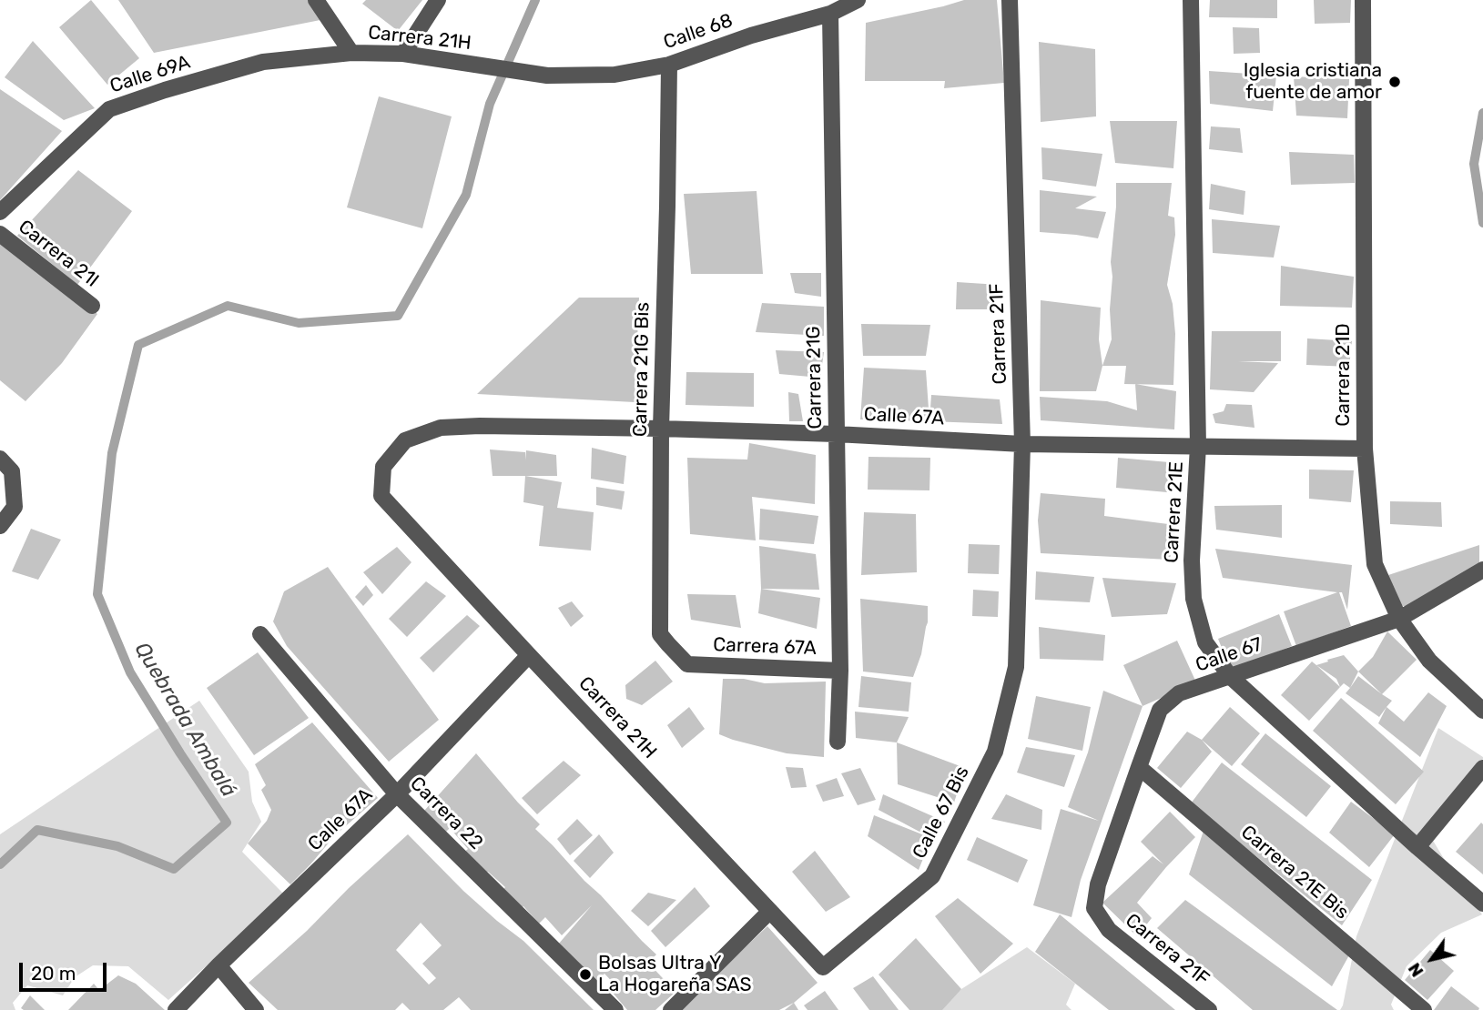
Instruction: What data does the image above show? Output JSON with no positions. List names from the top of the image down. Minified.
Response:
{"streets":{"street":["Calle 68","Carrera 21H","Calle 69A","Carrera 21I","Carrera 21F","Carrera 21G Bis","Carrera 21D","Carrera 21G","Calle 67A","Carrera 21E","Carrera 67A","Calle 67","Calle 67 Bis","Carrera 22","Carrera 21E Bis"]},"crossings":[["Calle 68","Carrera 21H"],["Calle 68","Carrera 21G Bis"],["Calle 68","Carrera 21G"],["Carrera 21H","Calle 69A"],["Carrera 21H","Calle 67A"],["Carrera 21H","Calle 67 Bis"],["Carrera 21F","Calle 67A"],["Carrera 21F","Calle 67"],["Carrera 21F","Calle 67 Bis"],["Carrera 21G Bis","Calle 67A"],["Carrera 21G Bis","Carrera 67A"],["Carrera 21D","Calle 67A"],["Carrera 21D","Calle 67"],["Carrera 21G","Calle 67A"],["Carrera 21G","Carrera 67A"],["Calle 67A","Carrera 21E"],["Calle 67A","Carrera 22"],["Carrera 21E","Calle 67"],["Calle 67","Carrera 21E Bis"]],"water":["Quebrada Ambalá"],"places":["Iglesia cristiana fuente de amor","Bolsas Ultra Y La Hogareña SAS"],"scale_bar":"20 m","north":"bottom left"}
